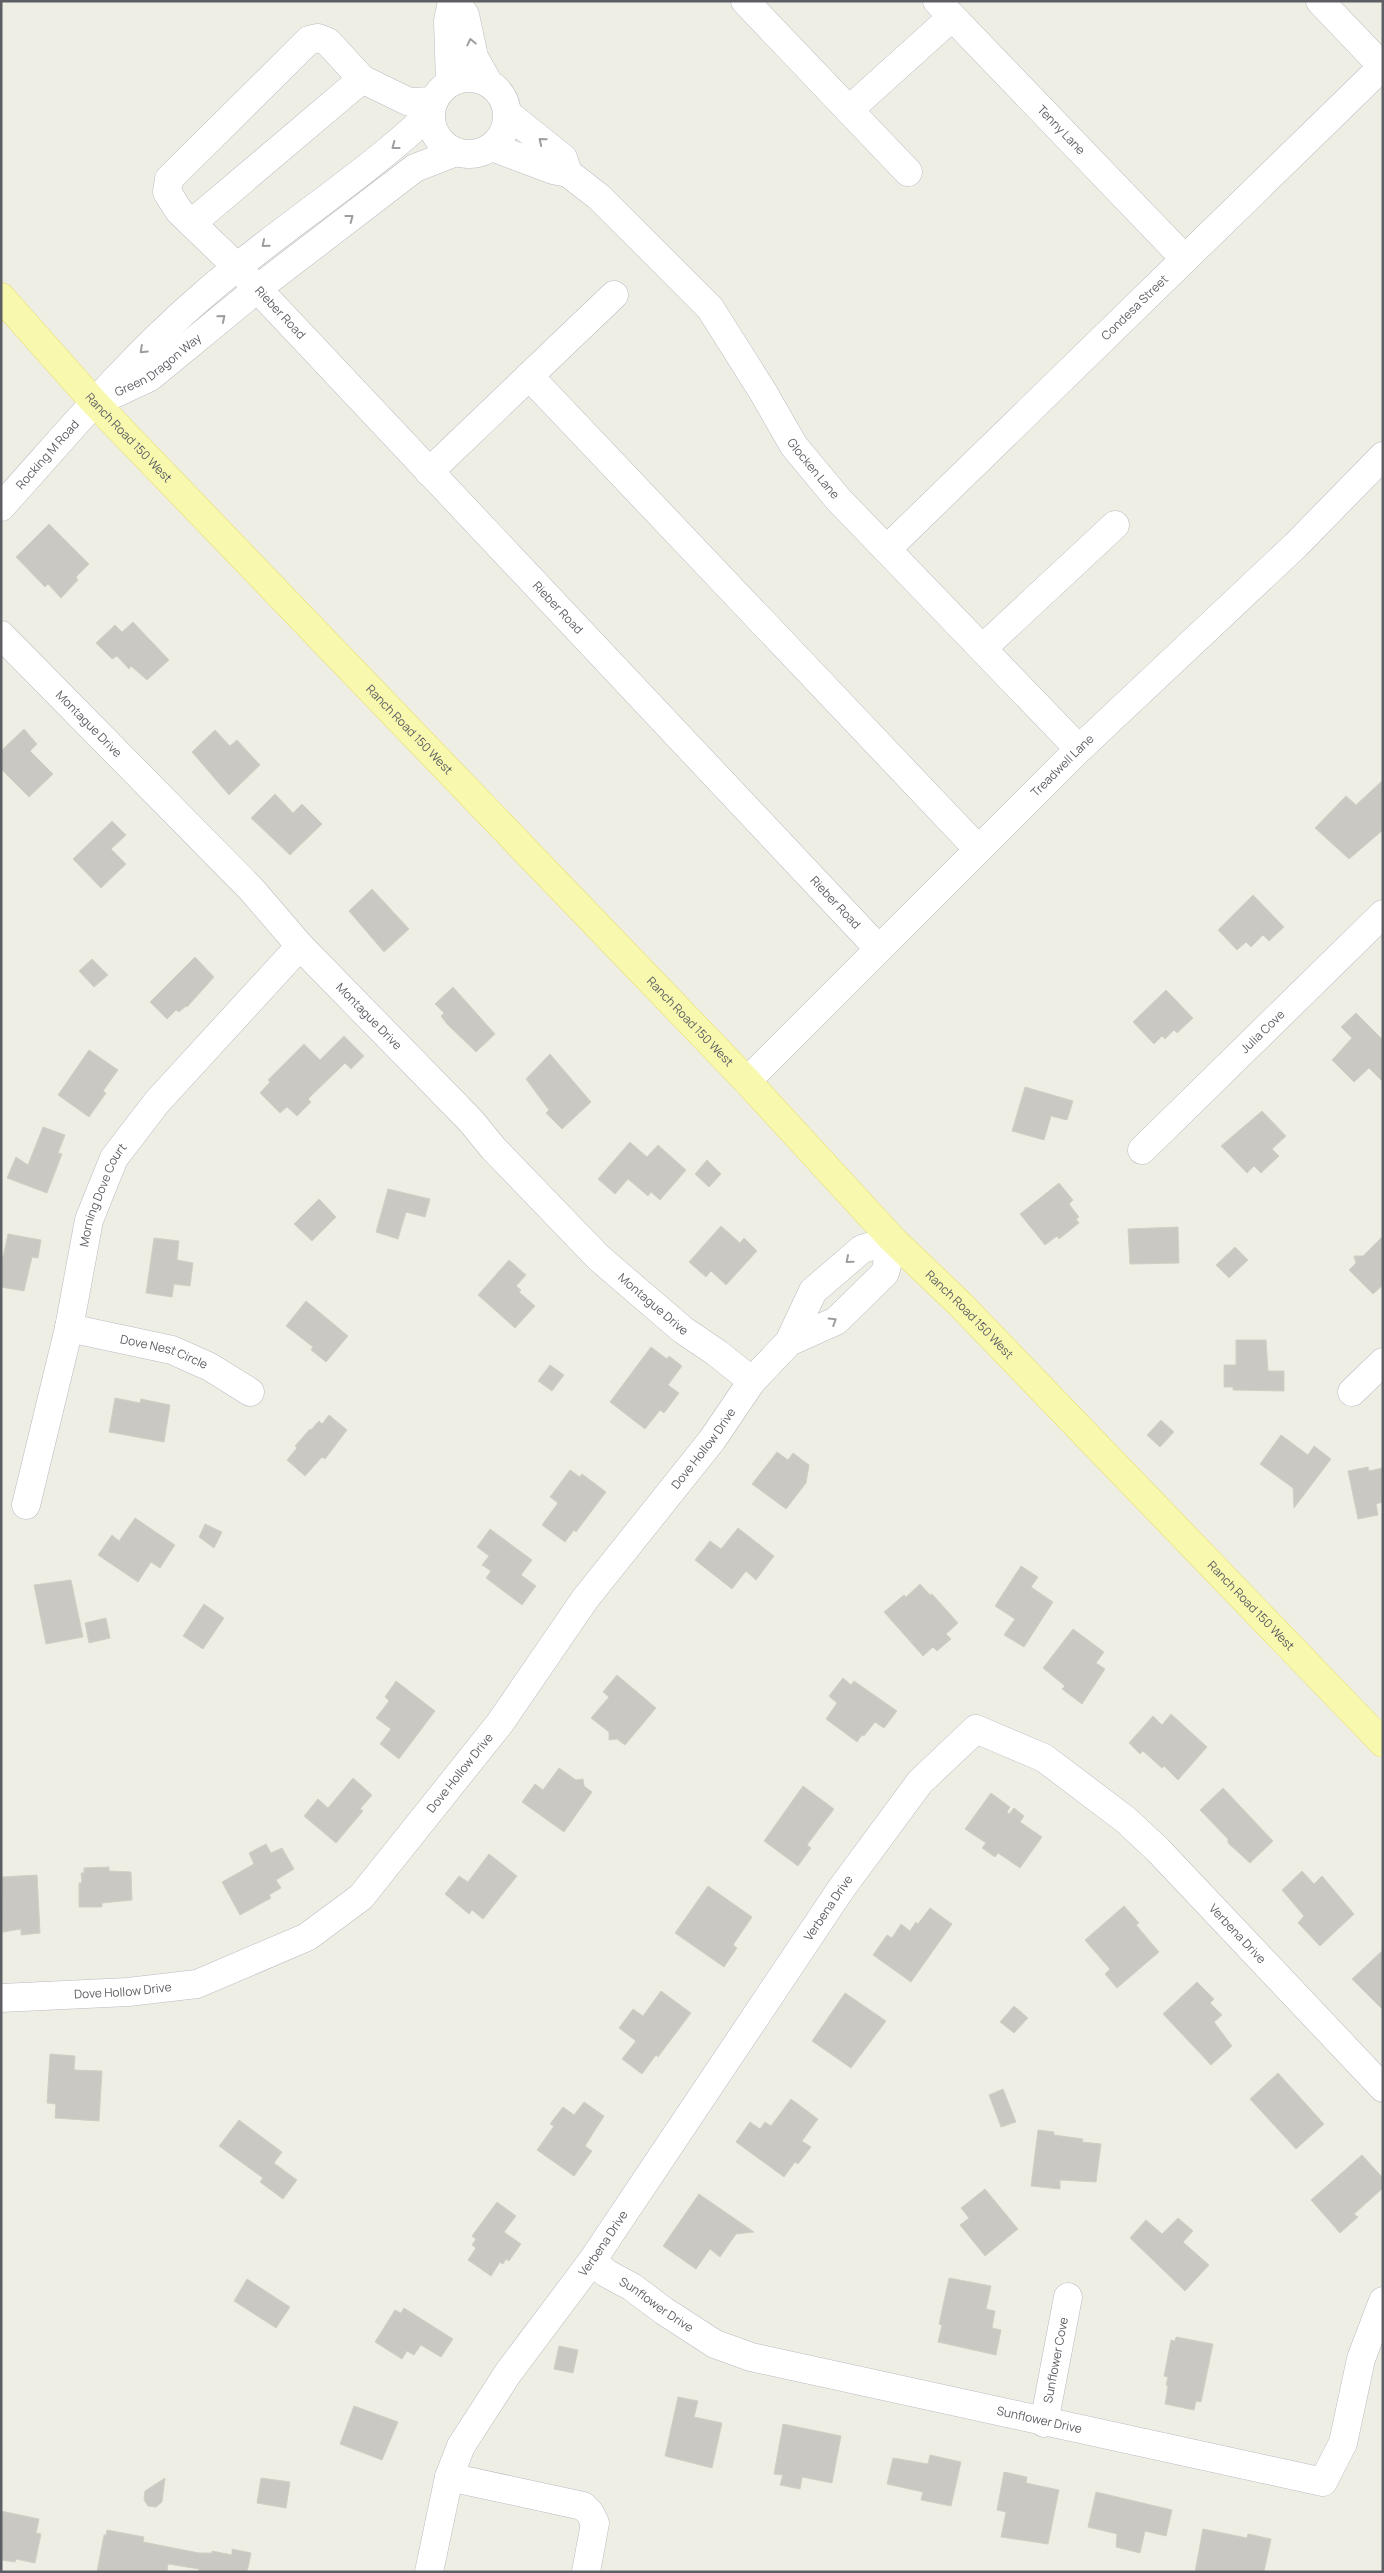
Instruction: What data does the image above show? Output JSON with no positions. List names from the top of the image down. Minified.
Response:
{"streets":{"main road":["Ranch Road 150 West"],"street":["Tenny Lane","Condesa Street","Rieber Road","Green Dragon Way","Rocking M Road","Glocken Lane","Montague Drive","Treadwell Lane","Julia Cove","Morning Dove Court","Dove Nest Circle","Dove Hollow Drive","Verbena Drive","Sunflower Drive","Sunflower Cove"]},"crossings":[["Tenny Lane","Condesa Street"],["Condesa Street","Glocken Lane"],["Rieber Road","Green Dragon Way"],["Rieber Road","Treadwell Lane"],["Green Dragon Way","Ranch Road 150 West"],["Green Dragon Way","Rocking M Road"],["Green Dragon Way","Glocken Lane"],["Ranch Road 150 West","Rocking M Road"],["Ranch Road 150 West","Treadwell Lane"],["Ranch Road 150 West","Dove Hollow Drive"],["Glocken Lane","Treadwell Lane"],["Montague Drive","Morning Dove Court"],["Montague Drive","Dove Hollow Drive"],["Morning Dove Court","Dove Nest Circle"],["Verbena Drive","Sunflower Drive"],["Sunflower Drive","Sunflower Cove"]]}
